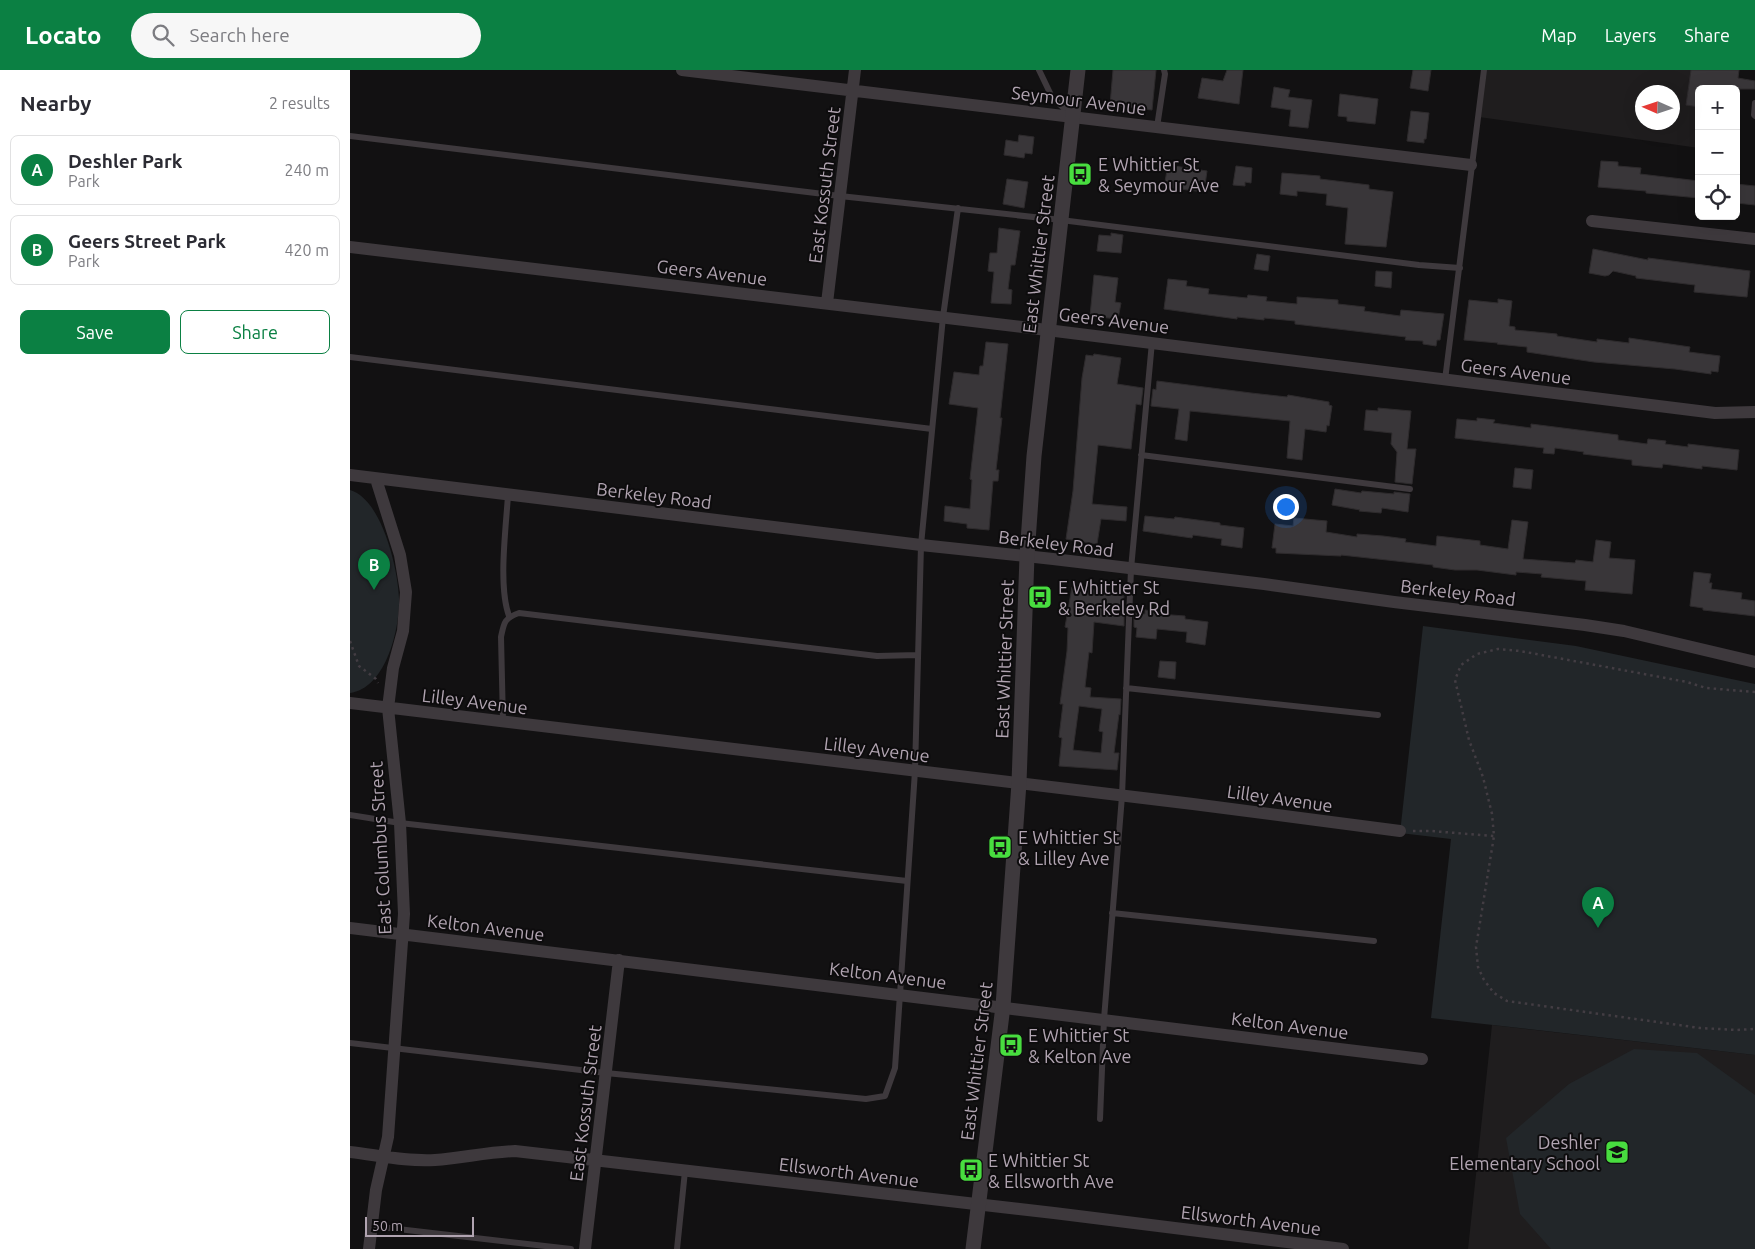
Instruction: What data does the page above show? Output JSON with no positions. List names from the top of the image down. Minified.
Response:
{"streets":{"street":["Seymour Avenue","East Kossuth Street","East Whittier Street","Geers Avenue","Berkeley Road","Lilley Avenue","East Columbus Street","Kelton Avenue","Ellsworth Avenue"]},"crossings":[["Seymour Avenue","East Kossuth Street"],["Seymour Avenue","East Whittier Street"],["East Kossuth Street","Geers Avenue"],["East Kossuth Street","Kelton Avenue"],["East Kossuth Street","Ellsworth Avenue"],["East Whittier Street","Geers Avenue"],["East Whittier Street","Berkeley Road"],["East Whittier Street","Lilley Avenue"],["East Whittier Street","Kelton Avenue"],["East Whittier Street","Ellsworth Avenue"],["Berkeley Road","East Columbus Street"],["Lilley Avenue","East Columbus Street"],["East Columbus Street","Kelton Avenue"],["East Columbus Street","Ellsworth Avenue"]],"places":{"bus stop":["E Whittier St & Seymour Ave","E Whittier St & Berkeley Rd","E Whittier St & Lilley Ave","E Whittier St & Kelton Ave","E Whittier St & Ellsworth Ave"],"school or university":["Deshler Elementary School"]},"scale_bar":"50 m","north":"left","page":{"header":"Locato","search":"Search here","nav":["Map","Layers","Share"],"heading":["Nearby","2 results"],"map_buttons":["+","−"],"list":[{"mark":"A","name":"Deshler Park","note":"Park","value":"240 m"},{"mark":"B","name":"Geers Street Park","note":"Park","value":"420 m"}],"buttons":["Save","Share"],"pins":["B","A"],"scale":"50 m"}}
